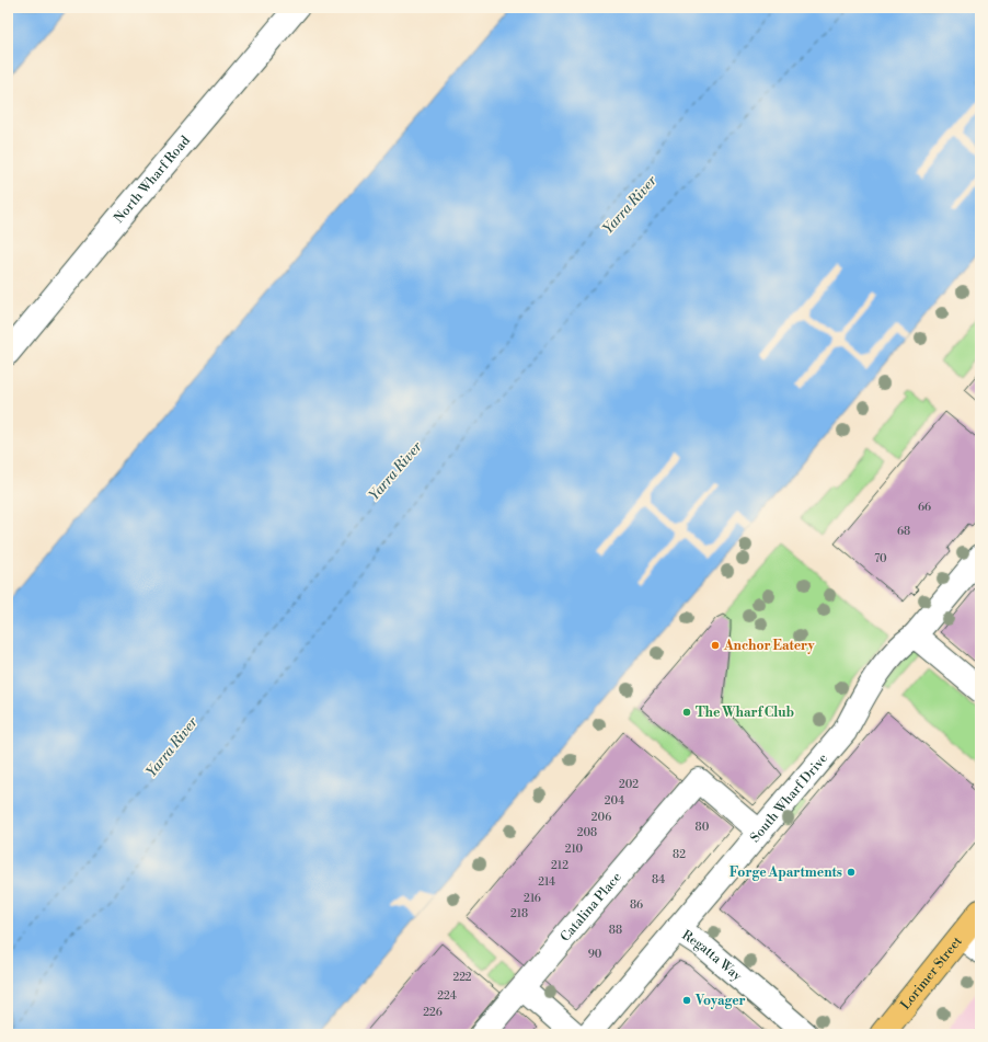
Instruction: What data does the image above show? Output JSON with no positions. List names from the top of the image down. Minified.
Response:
{"streets":{"main road":["Lorimer Street"],"street":["North Wharf Road","South Wharf Drive","Catalina Place","Regatta Way"]},"crossings":[["South Wharf Drive","Catalina Place"],["South Wharf Drive","Regatta Way"]],"water":["Yarra River"],"places":["Anchor Eatery","The Wharf Club","Forge Apartments","Voyager"],"house_numbers":["66","68","70","202","204","206","80","208","210","82","212","84","214","216","86","218","88","90","222","224","226"]}
